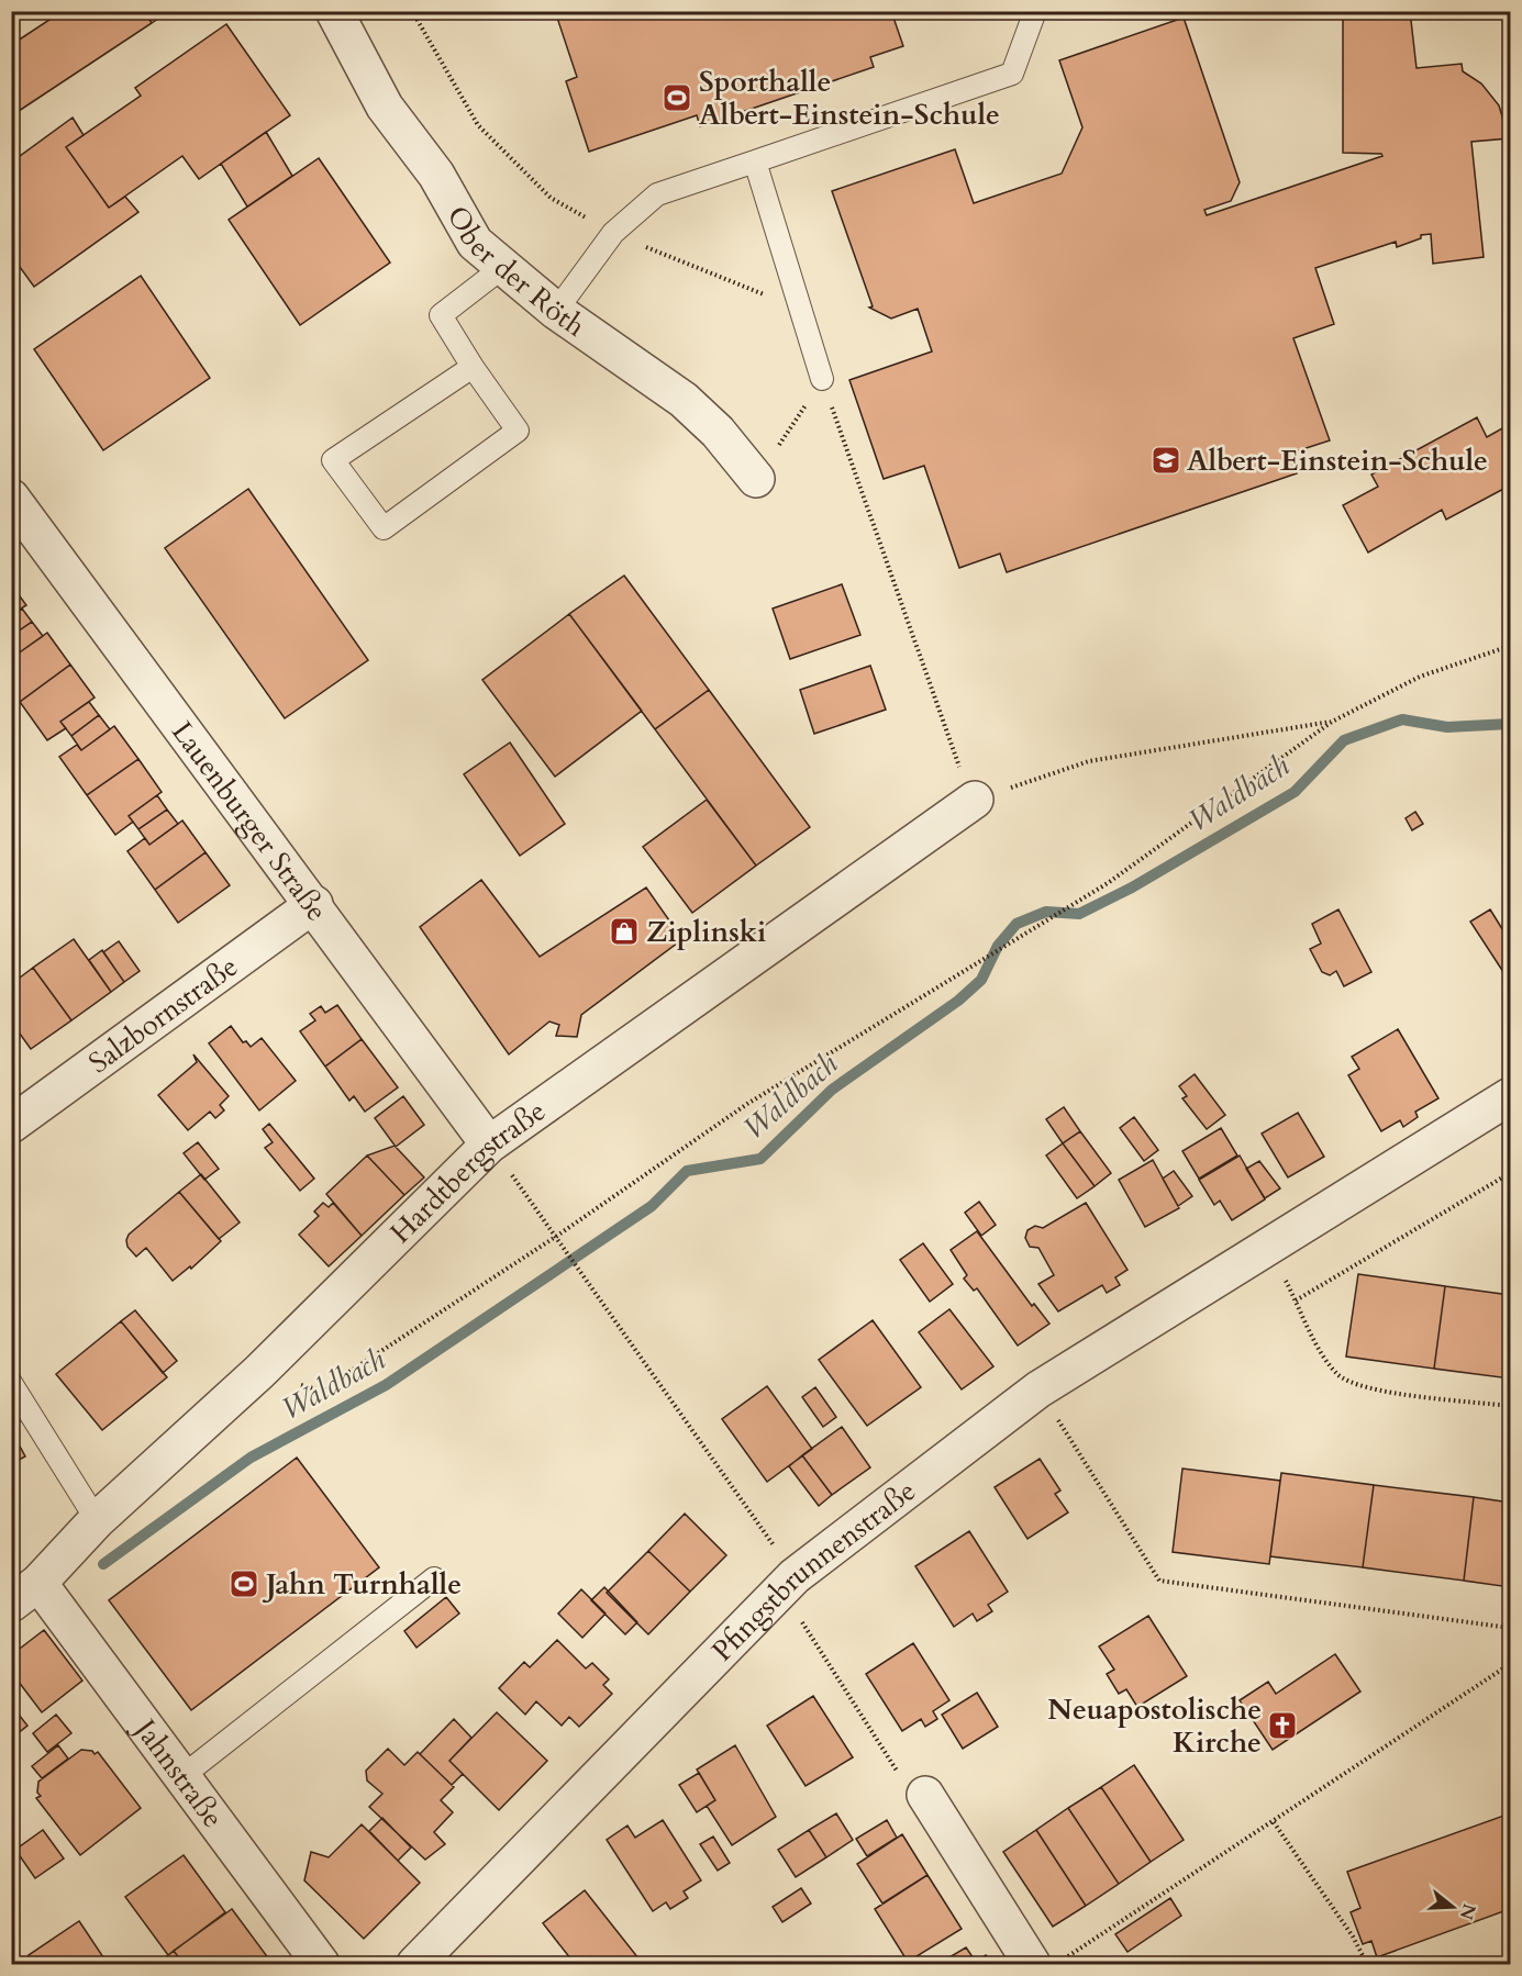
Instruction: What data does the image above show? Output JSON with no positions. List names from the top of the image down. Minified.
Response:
{"streets":{"street":["Ober der Röth","Lauenburger Straße","Salzbornstraße","Hardtbergstraße","Pfingstbrunnenstraße","Jahnstraße"]},"crossings":[["Lauenburger Straße","Salzbornstraße"],["Lauenburger Straße","Hardtbergstraße"],["Hardtbergstraße","Jahnstraße"]],"water":["Waldbach"],"places":{"sports":["Sporthalle Albert-Einstein-Schule","Jahn Turnhalle"],"school or university":["Albert-Einstein-Schule"],"shop":["Ziplinski"],"church":["Neuapostolische Kirche"]},"north":"right"}
